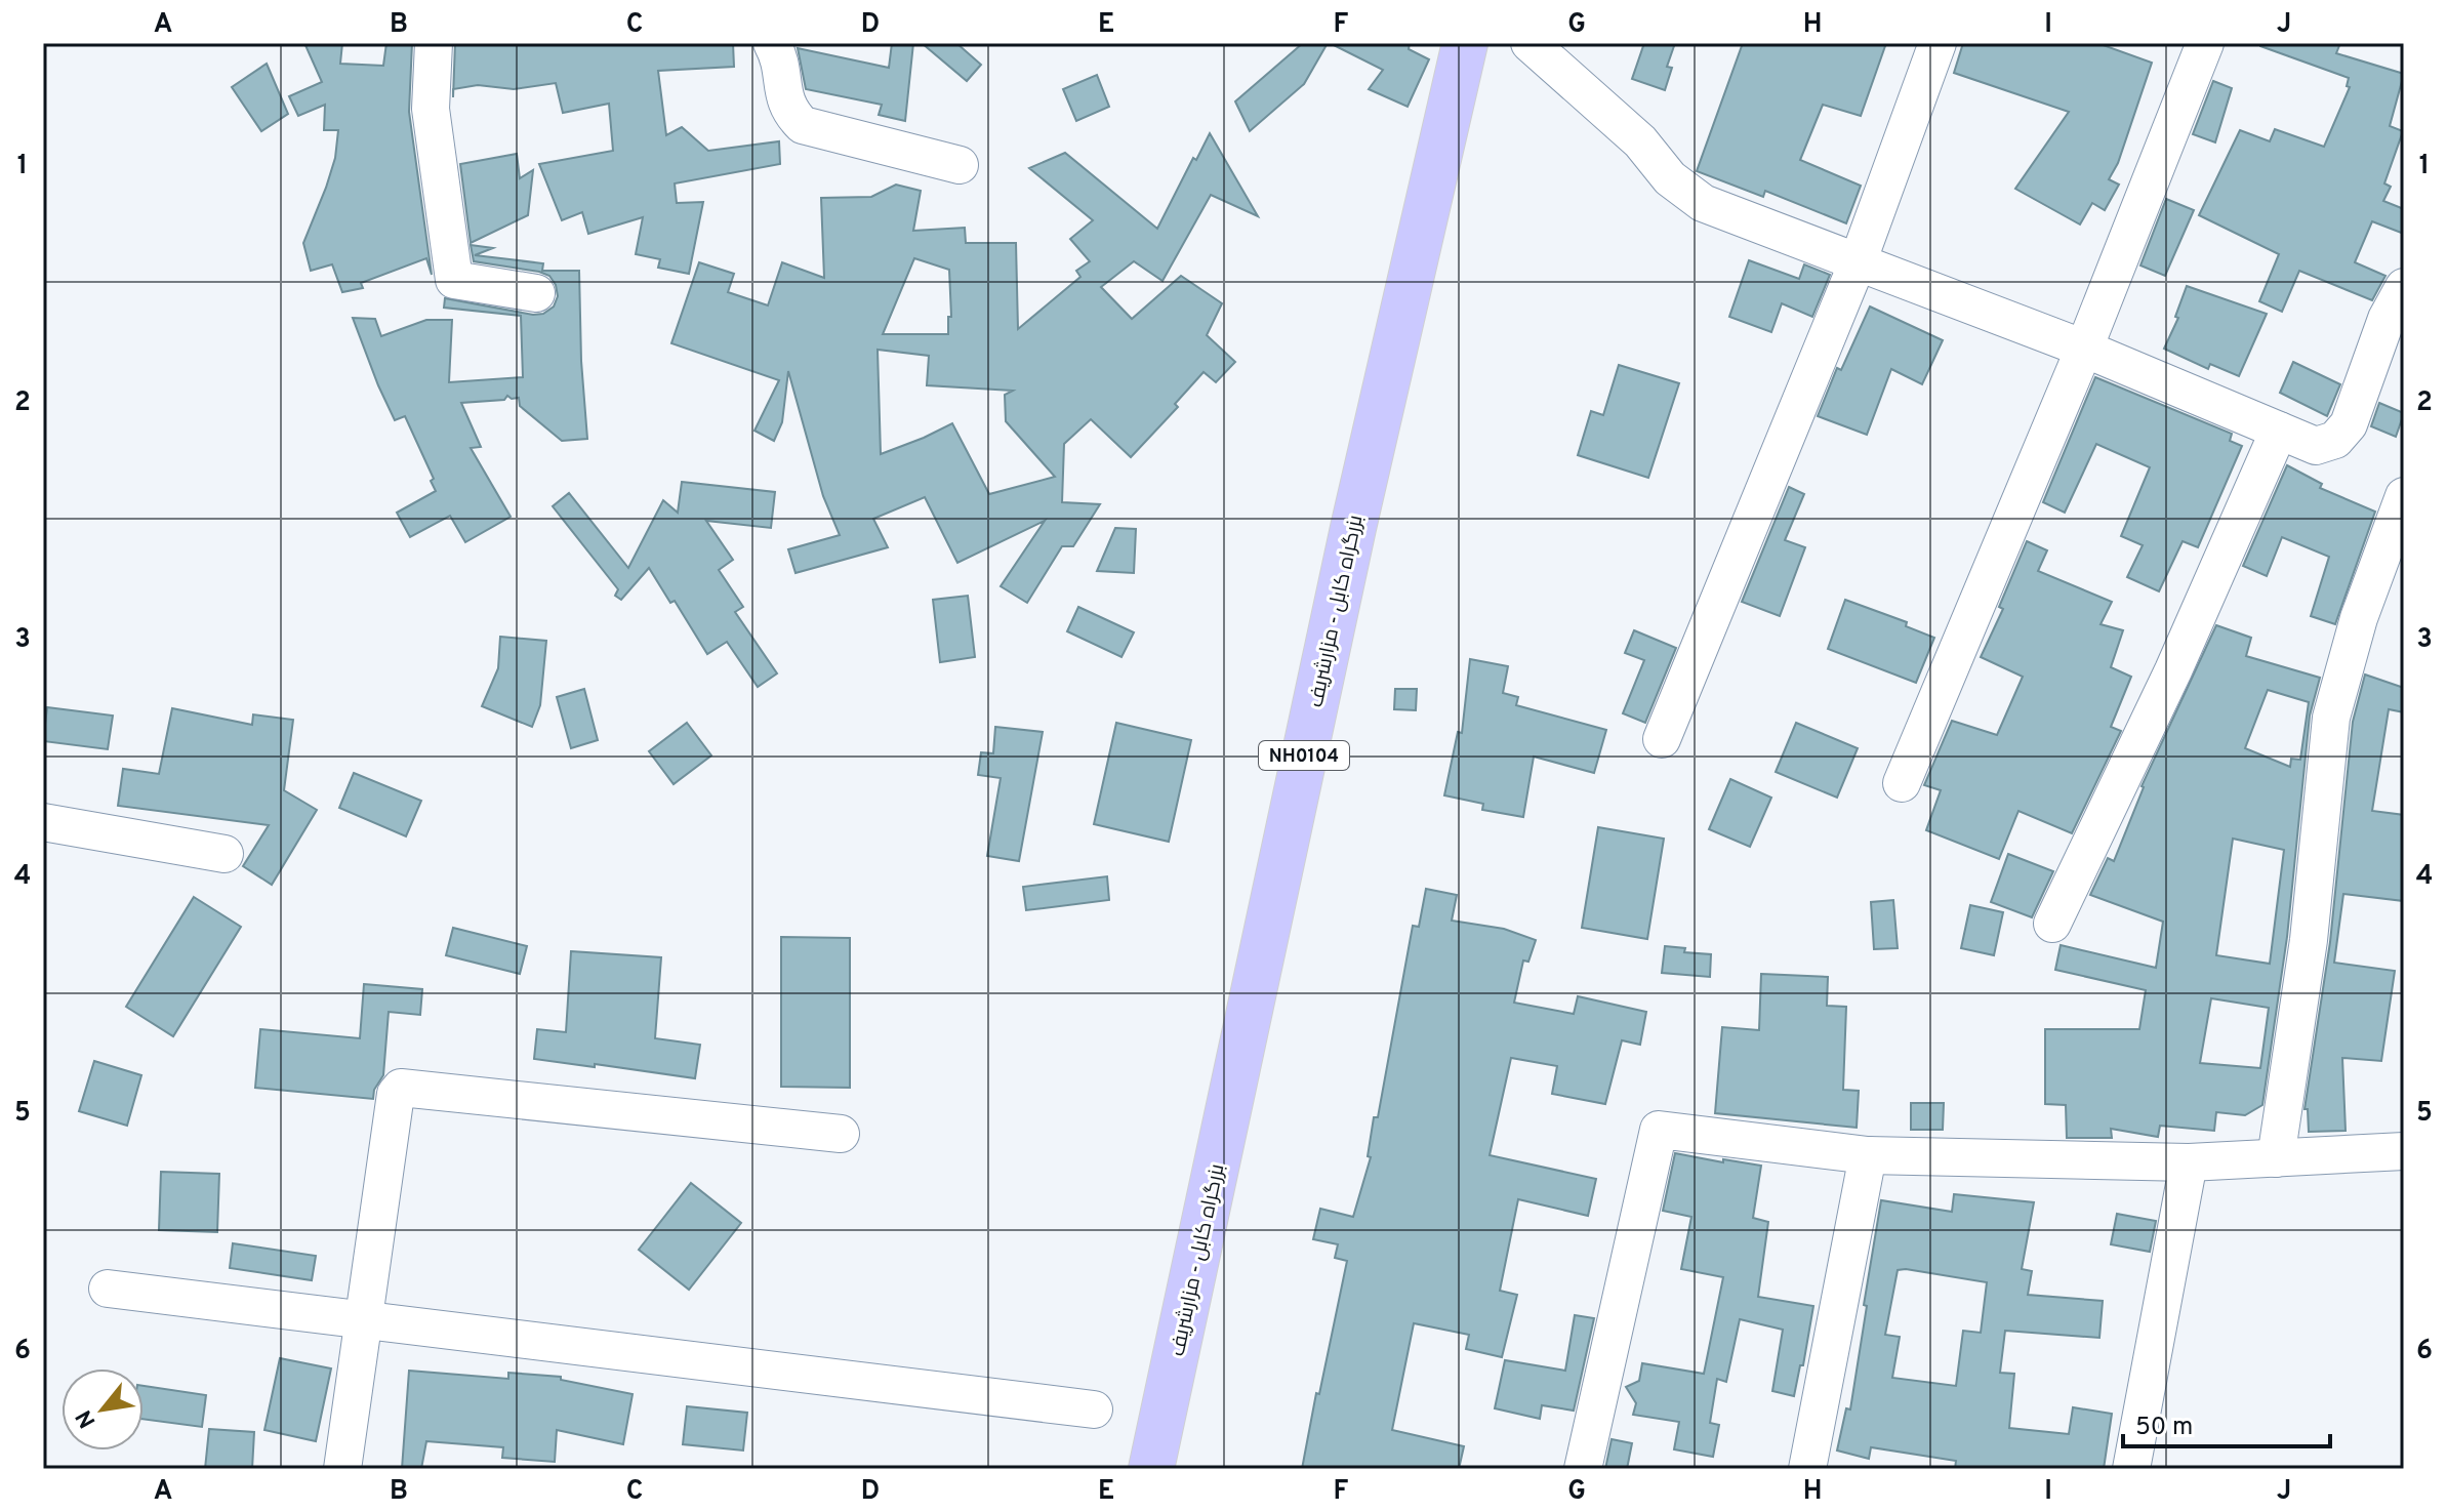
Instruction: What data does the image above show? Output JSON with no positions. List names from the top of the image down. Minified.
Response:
{"streets":{"highway":["بزرگراه کابل - مزارشریف","NH0104"]},"scale_bar":"50 m","north":"bottom left","grid":{"columns":["A","B","C","D","E","F","G","H","I","J"],"rows":["1","2","3","4","5","6"]}}
